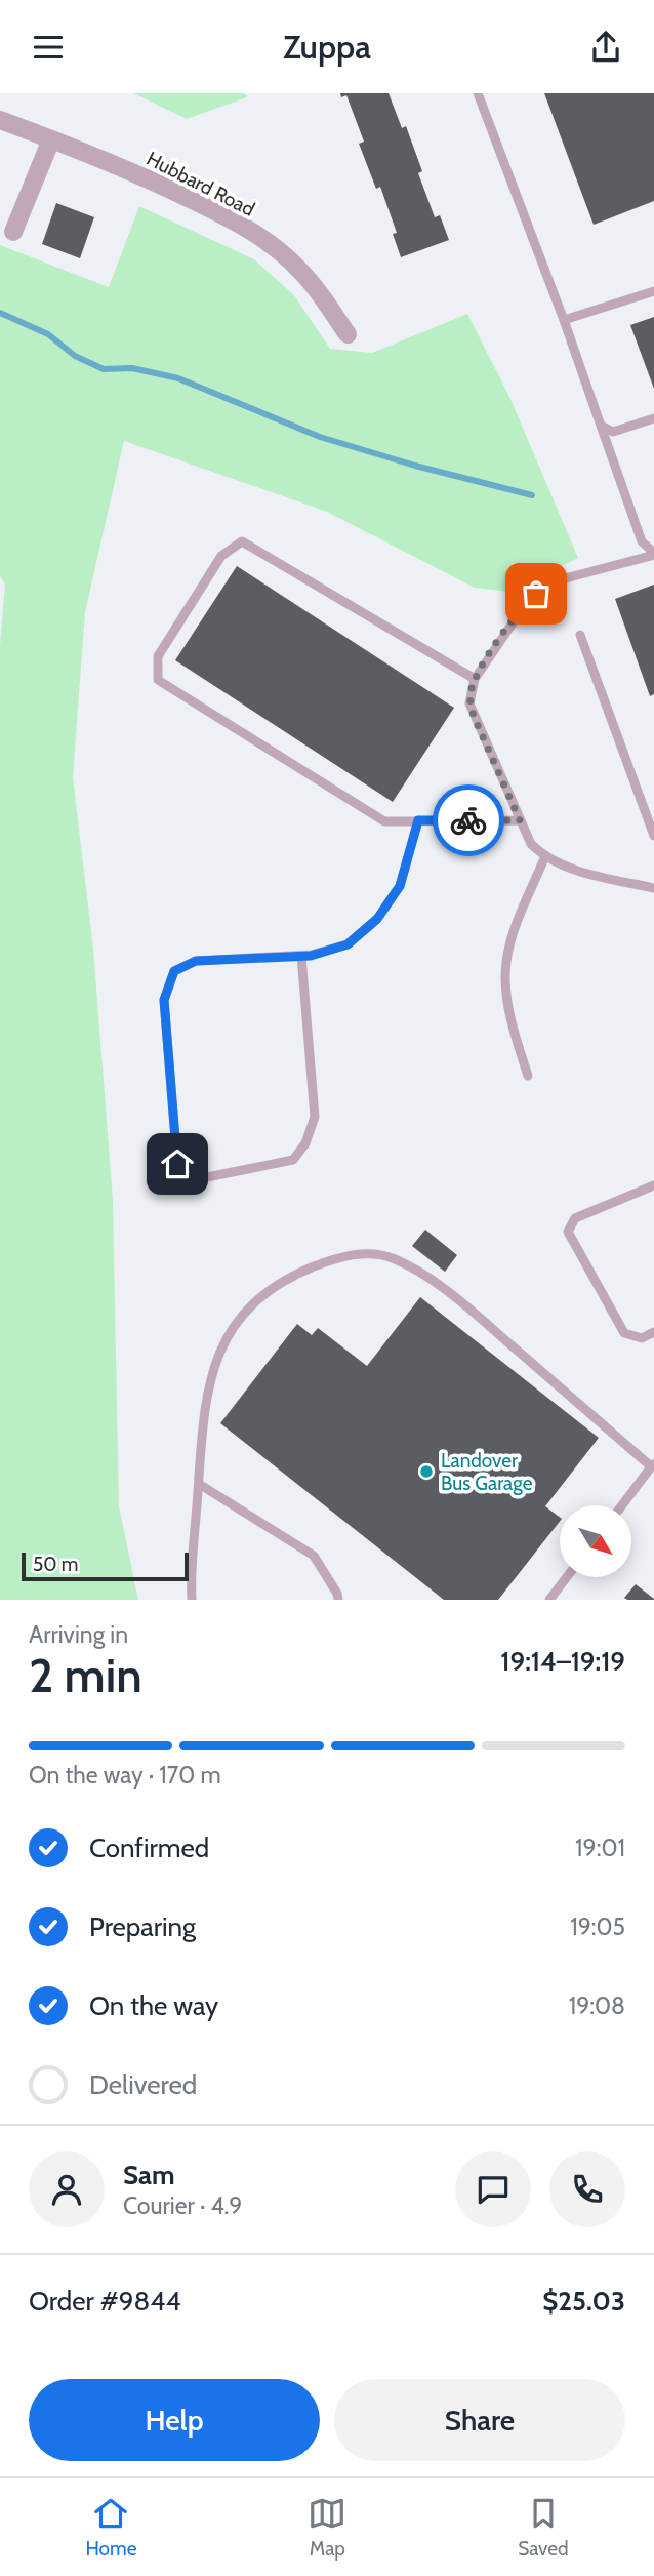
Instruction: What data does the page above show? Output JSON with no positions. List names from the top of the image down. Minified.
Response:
{"streets":{"street":["Hubbard Road"]},"places":["Landover Bus Garage"],"scale_bar":"50 m","north":"bottom right","page":{"header":"Zuppa","scale":"50 m","heading":["2 min","Arriving in","19:14–19:19"],"panel":["Sam","Courier · 4.9","Order #9844","$25.03"],"bar":"On the way · 170 m","list":[["Confirmed","19:01"],["Preparing","19:05"],["On the way","19:08"],"Delivered"],"buttons":["Help","Share"],"tabs":["Home","Map","Saved"]}}
